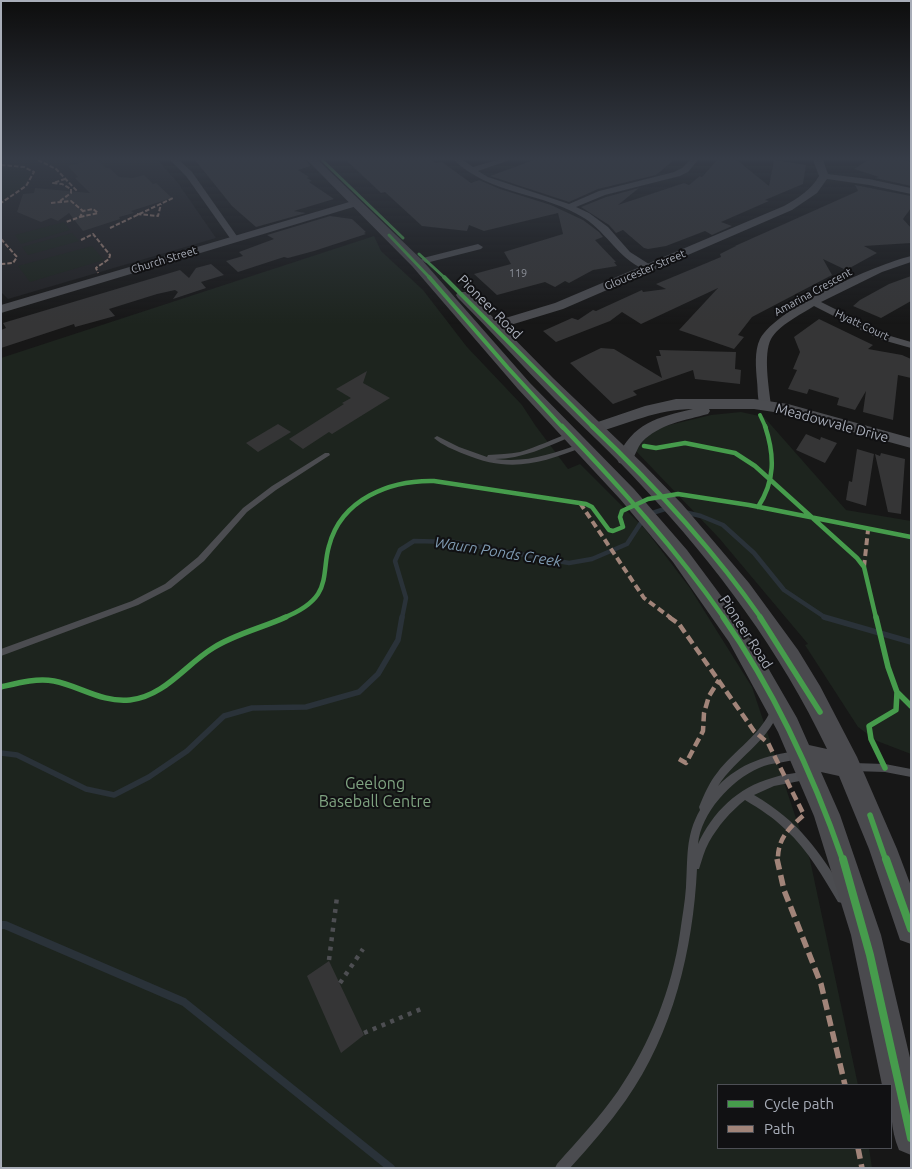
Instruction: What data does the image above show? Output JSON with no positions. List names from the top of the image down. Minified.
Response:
{"streets":{"main road":["Pioneer Road"],"street":["Church Street","Gloucester Street","Amarina Crescent","Hyatt Court","Meadowvale Drive"]},"crossings":[["Gloucester Street","Pioneer Road"],["Amarina Crescent","Hyatt Court"],["Amarina Crescent","Meadowvale Drive"],["Pioneer Road","Meadowvale Drive"]],"water":["Waurn Ponds Creek"],"parks":["Geelong Baseball Centre"],"house_numbers":["119"],"legend":["Cycle path","Path"]}
